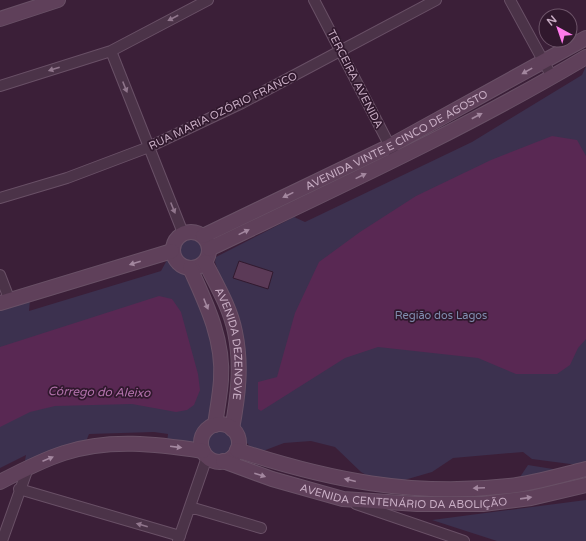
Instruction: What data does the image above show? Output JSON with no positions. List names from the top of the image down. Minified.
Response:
{"streets":{"street":["TERCEIRA AVENIDA","RUA MARIA OZÓRIO FRANCO","AVENIDA VINTE E CINCO DE AGOSTO","AVENIDA DEZENOVE","AVENIDA CENTENÁRIO DA ABOLIÇÃO"]},"crossings":[["TERCEIRA AVENIDA","RUA MARIA OZÓRIO FRANCO"],["TERCEIRA AVENIDA","AVENIDA VINTE E CINCO DE AGOSTO"],["AVENIDA VINTE E CINCO DE AGOSTO","AVENIDA DEZENOVE"],["AVENIDA DEZENOVE","AVENIDA CENTENÁRIO DA ABOLIÇÃO"]],"water":["Córrego do Aleixo"],"parks":["Região dos Lagos"],"north":"top left"}
